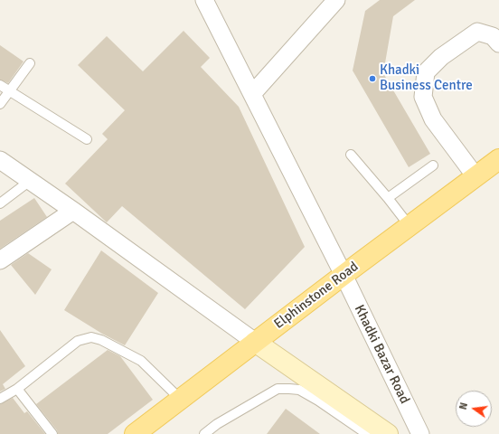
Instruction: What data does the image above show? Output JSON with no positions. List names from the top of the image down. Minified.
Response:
{"streets":{"main road":["Elphinstone Road"],"street":["Khadki Bazar Road"]},"crossings":[["Elphinstone Road","Khadki Bazar Road"]],"places":["Khadki Business Centre"],"north":"left"}
